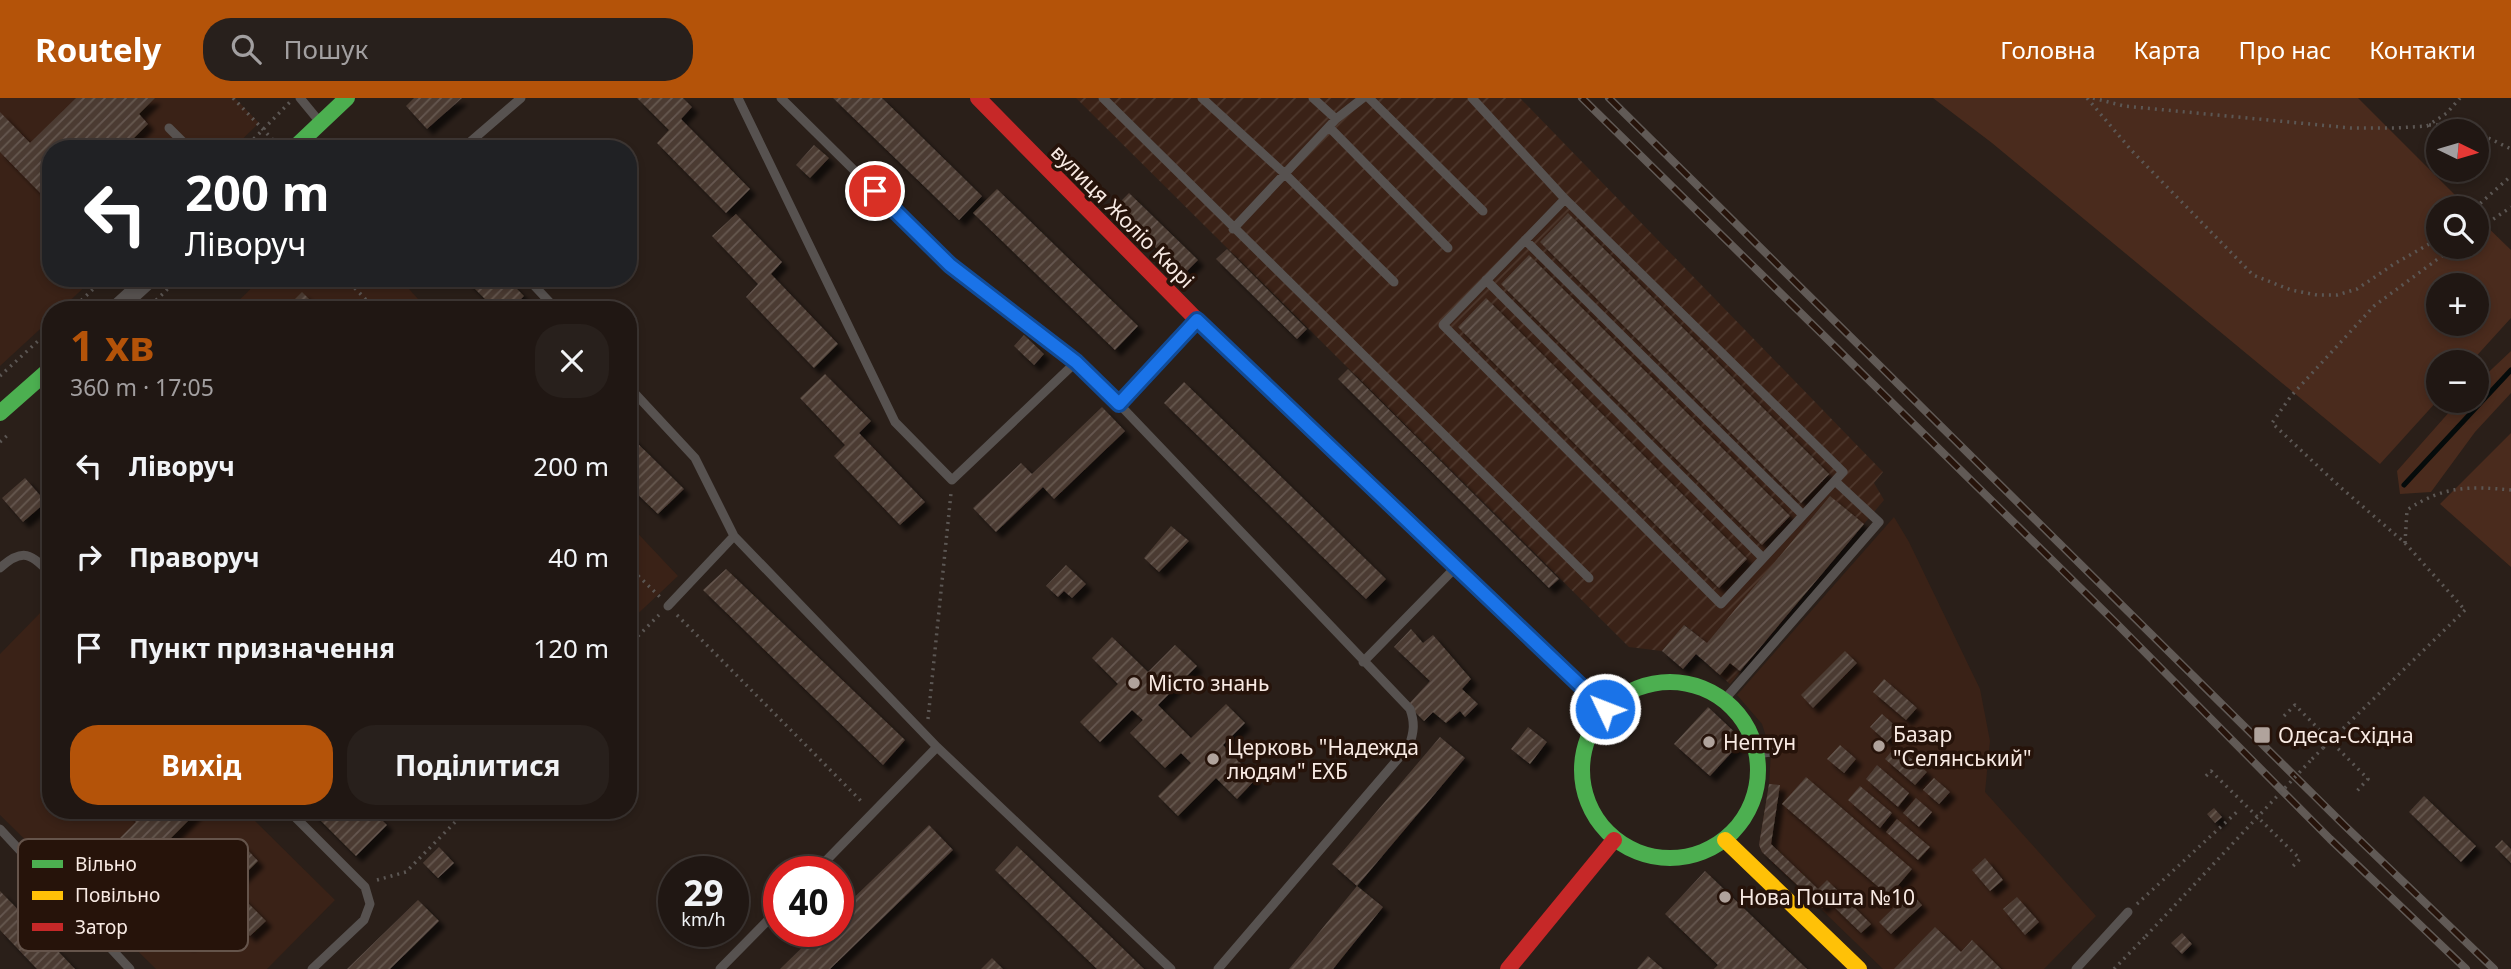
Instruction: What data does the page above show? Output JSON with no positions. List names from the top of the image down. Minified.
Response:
{"streets":{"street":["вулиця Жоліо Кюрі"]},"places":{"other":["Місто знань","Нептун","Базар \"Селянський\"","Церковь \"Надежда людям\" ЕХБ","Нова Пошта №10"],"transit":["Одеса-Східна"]},"legend":["Вільно","Повільно","Затор"],"north":"right","page":{"header":"Routely","search":"Пошук","nav":["Головна","Карта","Про нас","Контакти"],"map_buttons":["+","−"],"turn":["200 m","Ліворуч"],"heading":["1 хв","360 m · 17:05"],"list":[{"name":"Ліворуч","value":"200 m"},{"name":"Праворуч","value":"40 m"},{"name":"Пункт призначення","value":"120 m"}],"buttons":["Вихід","Поділитися"],"speed":"29 km/h","limit":"40"}}
